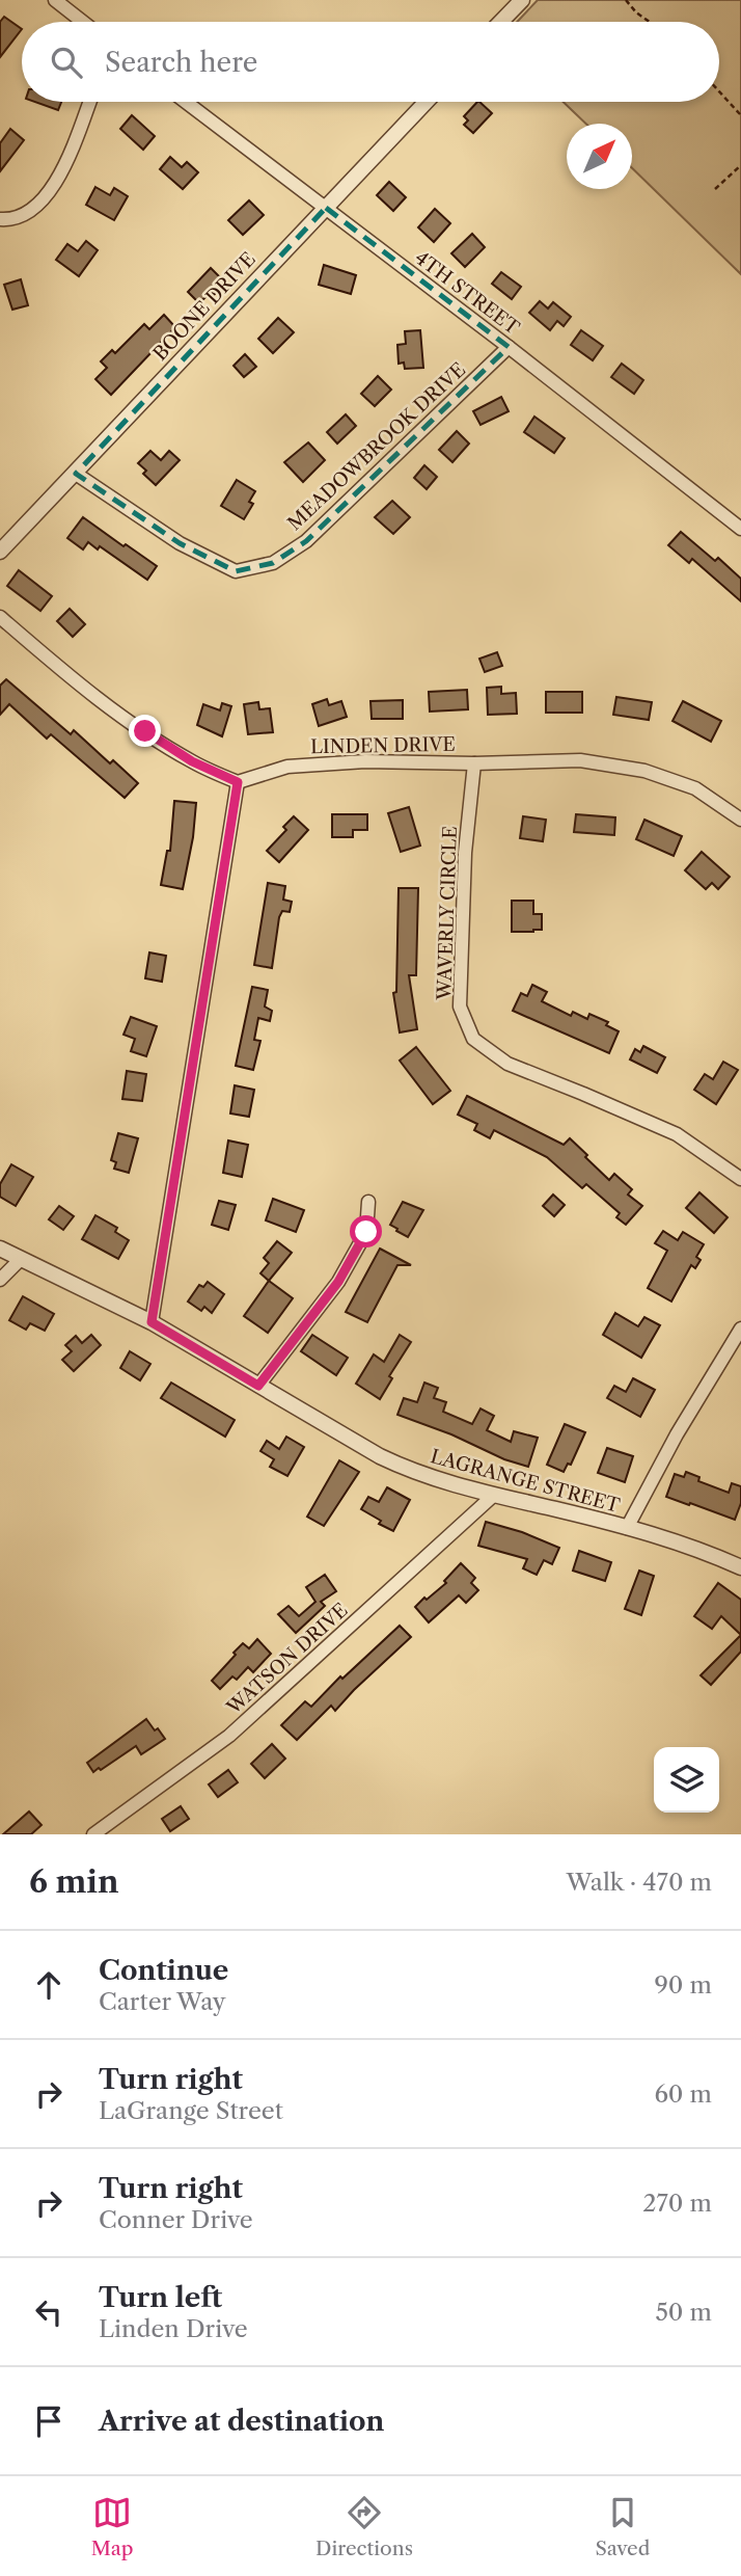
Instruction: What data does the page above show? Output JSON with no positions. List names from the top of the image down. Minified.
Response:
{"streets":{"street":["4TH STREET","BOONE DRIVE","MEADOWBROOK DRIVE","LINDEN DRIVE","WAVERLY CIRCLE","LAGRANGE STREET","WATSON DRIVE"]},"crossings":[["4TH STREET","BOONE DRIVE"],["4TH STREET","MEADOWBROOK DRIVE"],["BOONE DRIVE","MEADOWBROOK DRIVE"],["LINDEN DRIVE","WAVERLY CIRCLE"],["LAGRANGE STREET","WATSON DRIVE"]],"north":"top right","page":{"search":"Search here","heading":["6 min","Walk · 470 m"],"list":[["Continue","Carter Way","90 m"],["Turn right","LaGrange Street","60 m"],["Turn right","Conner Drive","270 m"],["Turn left","Linden Drive","50 m"],"Arrive at destination"],"nav":["Map","Directions","Saved"]}}
